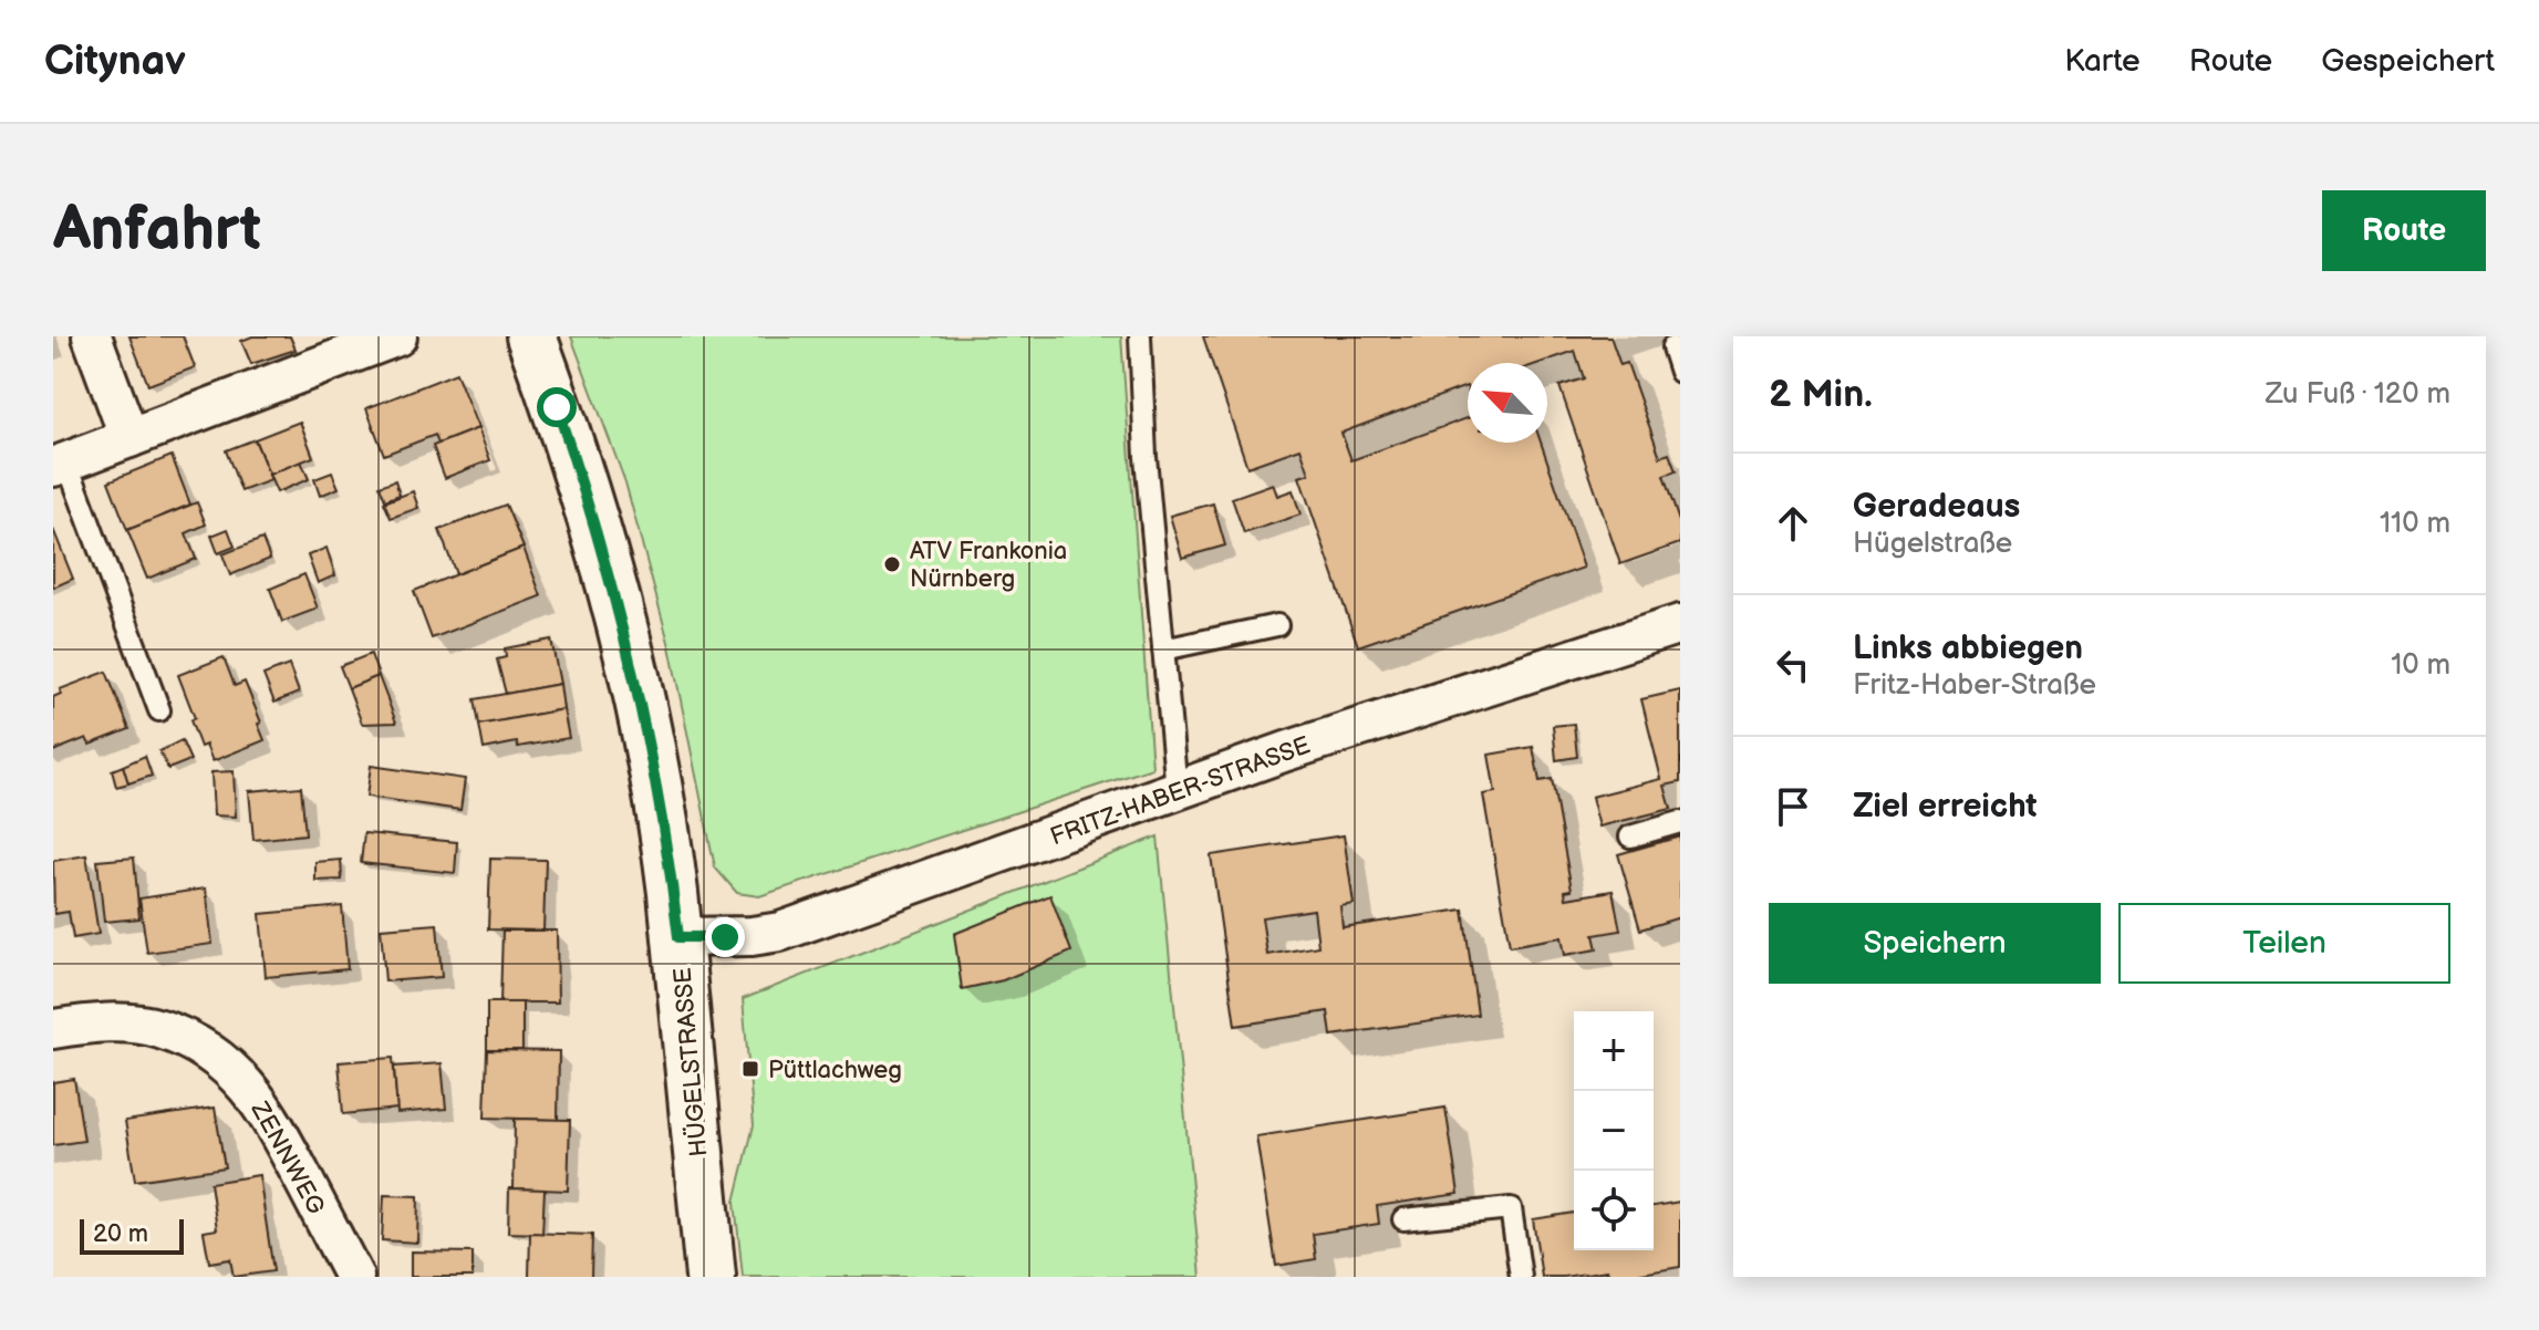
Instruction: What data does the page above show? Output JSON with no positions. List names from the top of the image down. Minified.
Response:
{"streets":{"street":["FRITZ-HABER-STRASSE","HÜGELSTRASSE","ZENNWEG"]},"crossings":[["FRITZ-HABER-STRASSE","HÜGELSTRASSE"]],"places":{"other":["ATV Frankonia Nürnberg"],"transit":["Püttlachweg"]},"scale_bar":"20 m","north":"top left","page":{"header":"Citynav","nav":["Karte","Route","Gespeichert"],"buttons":["Route",["Speichern","Teilen"]],"title":"Anfahrt","heading":["2 Min.","Zu Fuß · 120 m"],"list":[["Geradeaus","Hügelstraße","110 m"],["Links abbiegen","Fritz-Haber-Straße","10 m"],"Ziel erreicht"],"map_buttons":["+","−"],"scale":"20 m"}}
